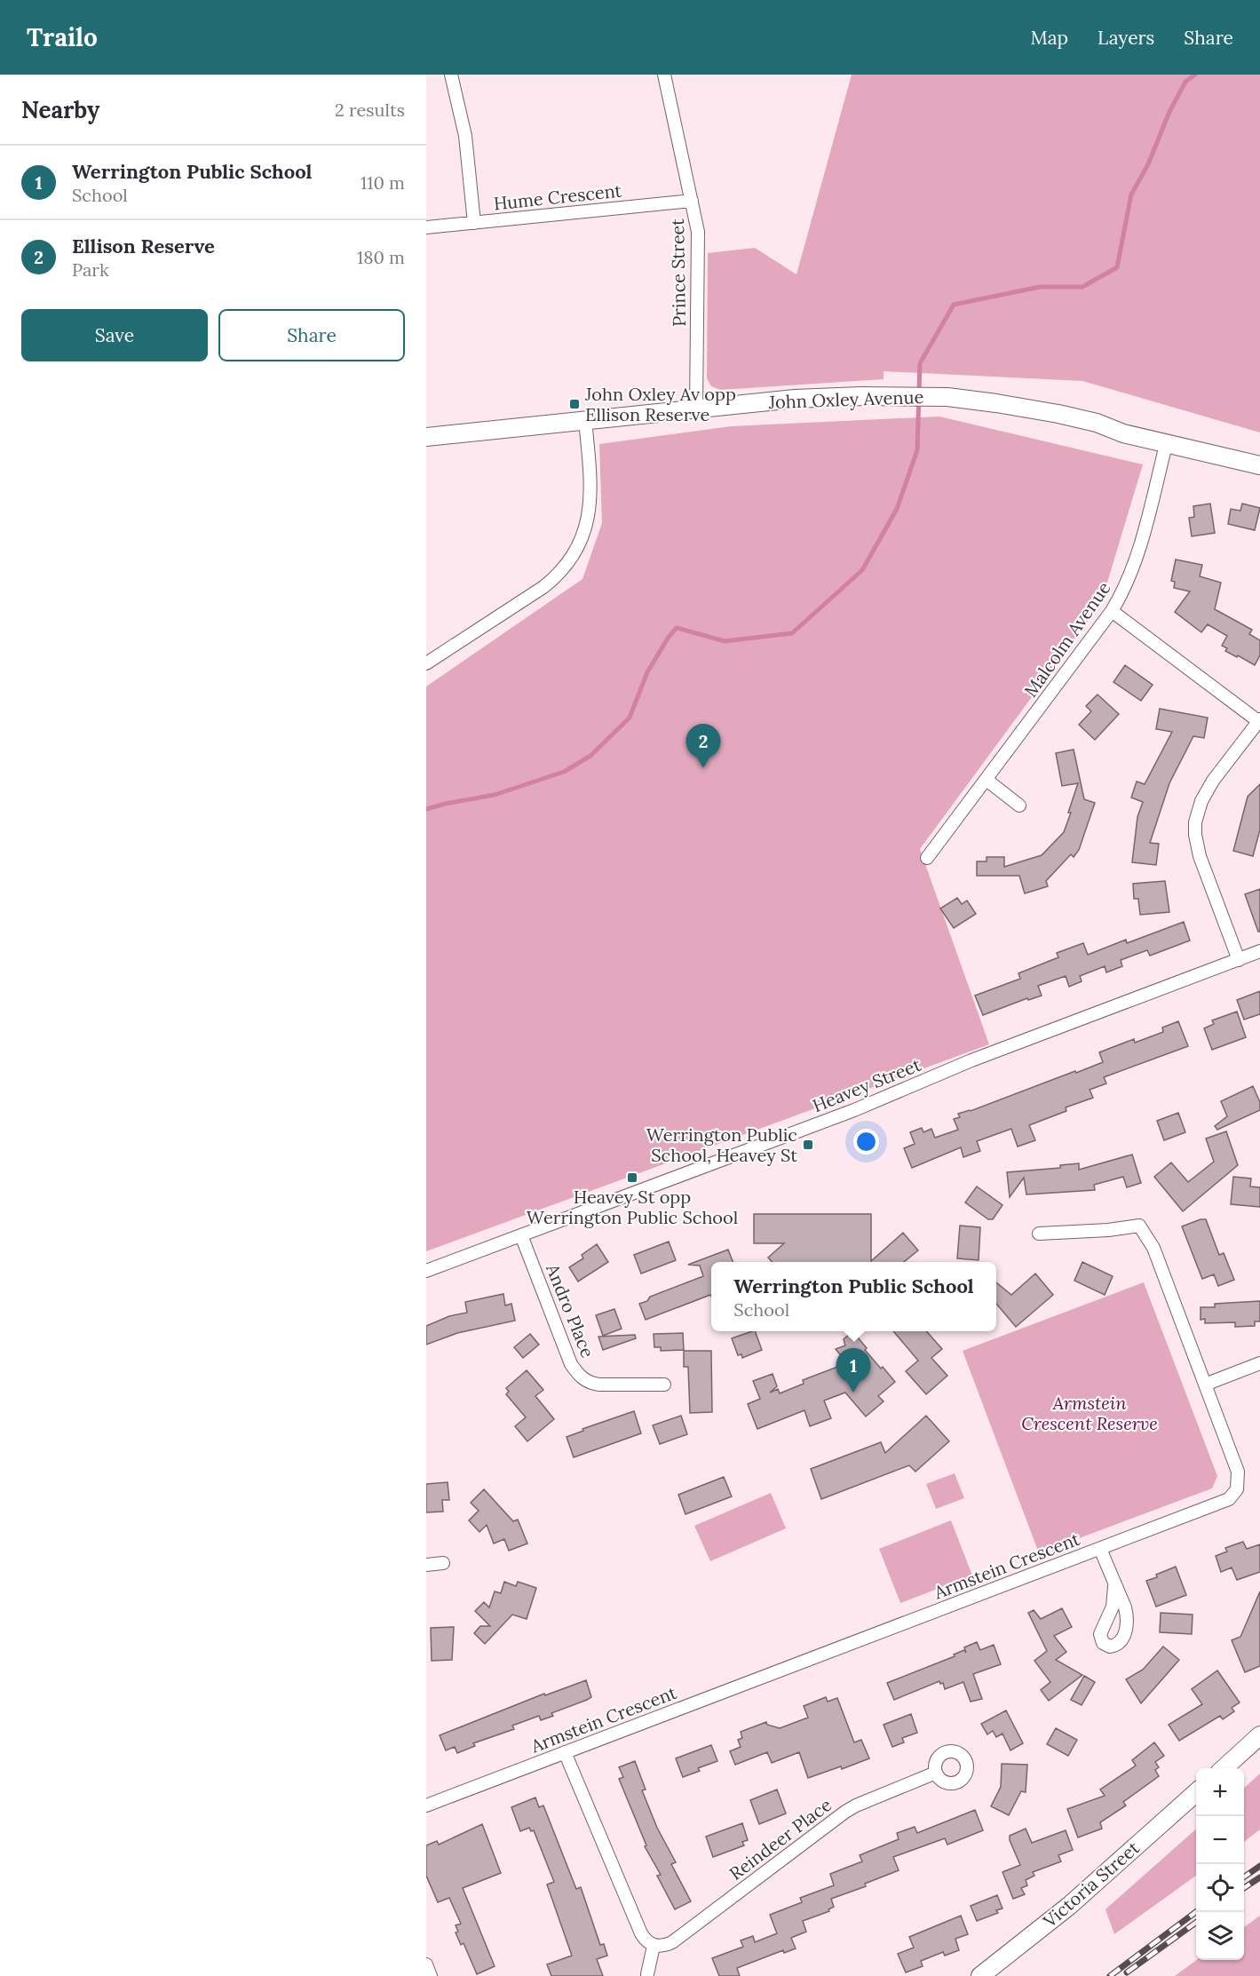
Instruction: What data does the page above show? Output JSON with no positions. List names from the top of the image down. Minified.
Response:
{"streets":{"street":["Hume Crescent","Prince Street","John Oxley Avenue","Malcolm Avenue","Heavey Street","Andro Place","Armstein Crescent","Reindeer Place","Victoria Street"]},"crossings":[["Hume Crescent","Prince Street"],["Prince Street","John Oxley Avenue"],["John Oxley Avenue","Malcolm Avenue"],["Heavey Street","Andro Place"]],"parks":["Armstein Crescent Reserve"],"places":{"transit":["John Oxley Av opp Ellison Reserve","Werrington Public School, Heavey St","Heavey St opp Werrington Public School"]},"page":{"header":"Trailo","nav":["Map","Layers","Share"],"heading":["Nearby","2 results"],"list":[{"mark":"1","name":"Werrington Public School","note":"School","value":"110 m"},{"mark":"2","name":"Ellison Reserve","note":"Park","value":"180 m"}],"buttons":["Save","Share"],"pins":["2","1"],"popup":["Werrington Public School","School"],"map_buttons":["+","−"]}}
